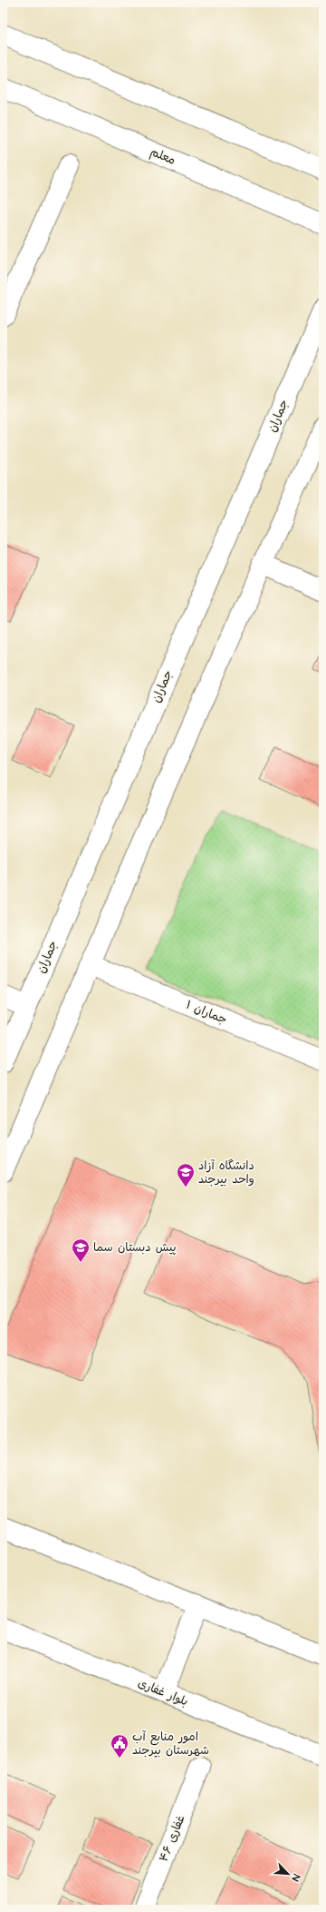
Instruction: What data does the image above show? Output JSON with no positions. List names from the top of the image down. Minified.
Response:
{"streets":{"street":["معلم","جماران","جماران ۱","بلوار غفاری","غفاری ۴۶"]},"places":{"school or university":["دانشگاه آزاد واحد بیرجند","پیش دبستان سما"],"public building":["امور منابع آب شهرستان بیرجند"]},"north":"bottom right"}
